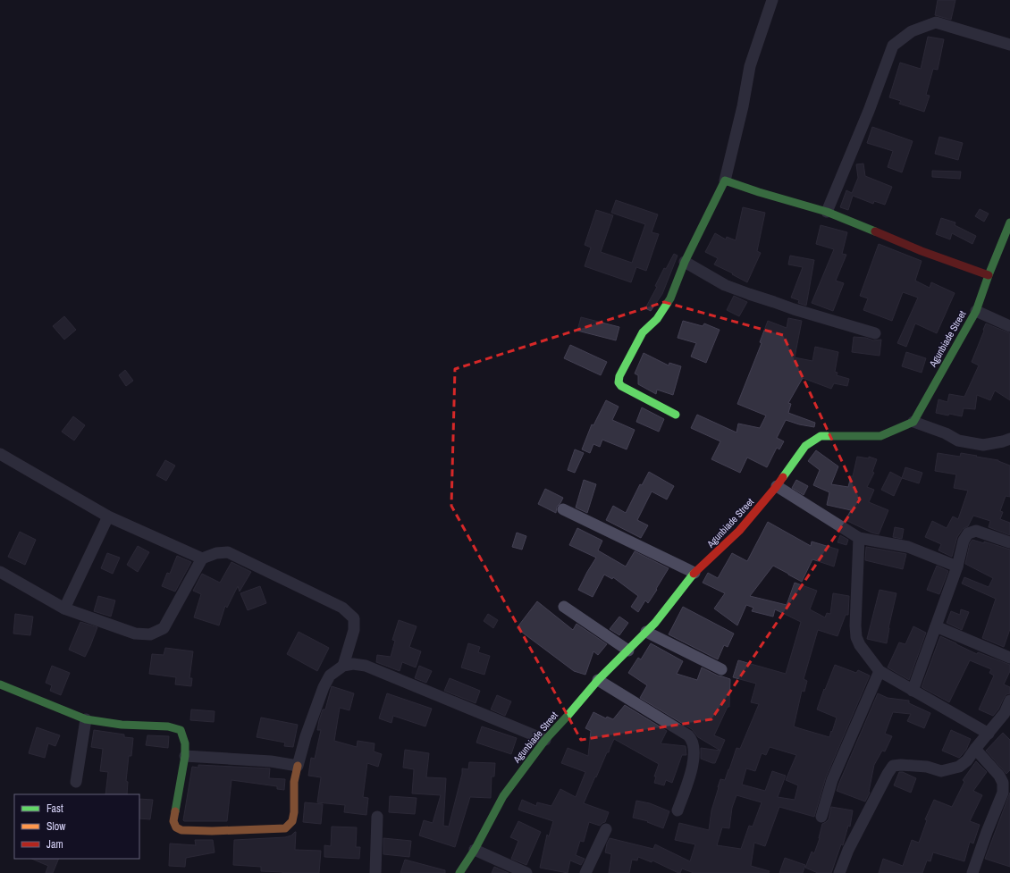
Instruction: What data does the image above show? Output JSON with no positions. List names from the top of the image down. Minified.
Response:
{"streets":{"street":["Agunbiade Street"]},"legend":["Fast","Slow","Jam"]}
